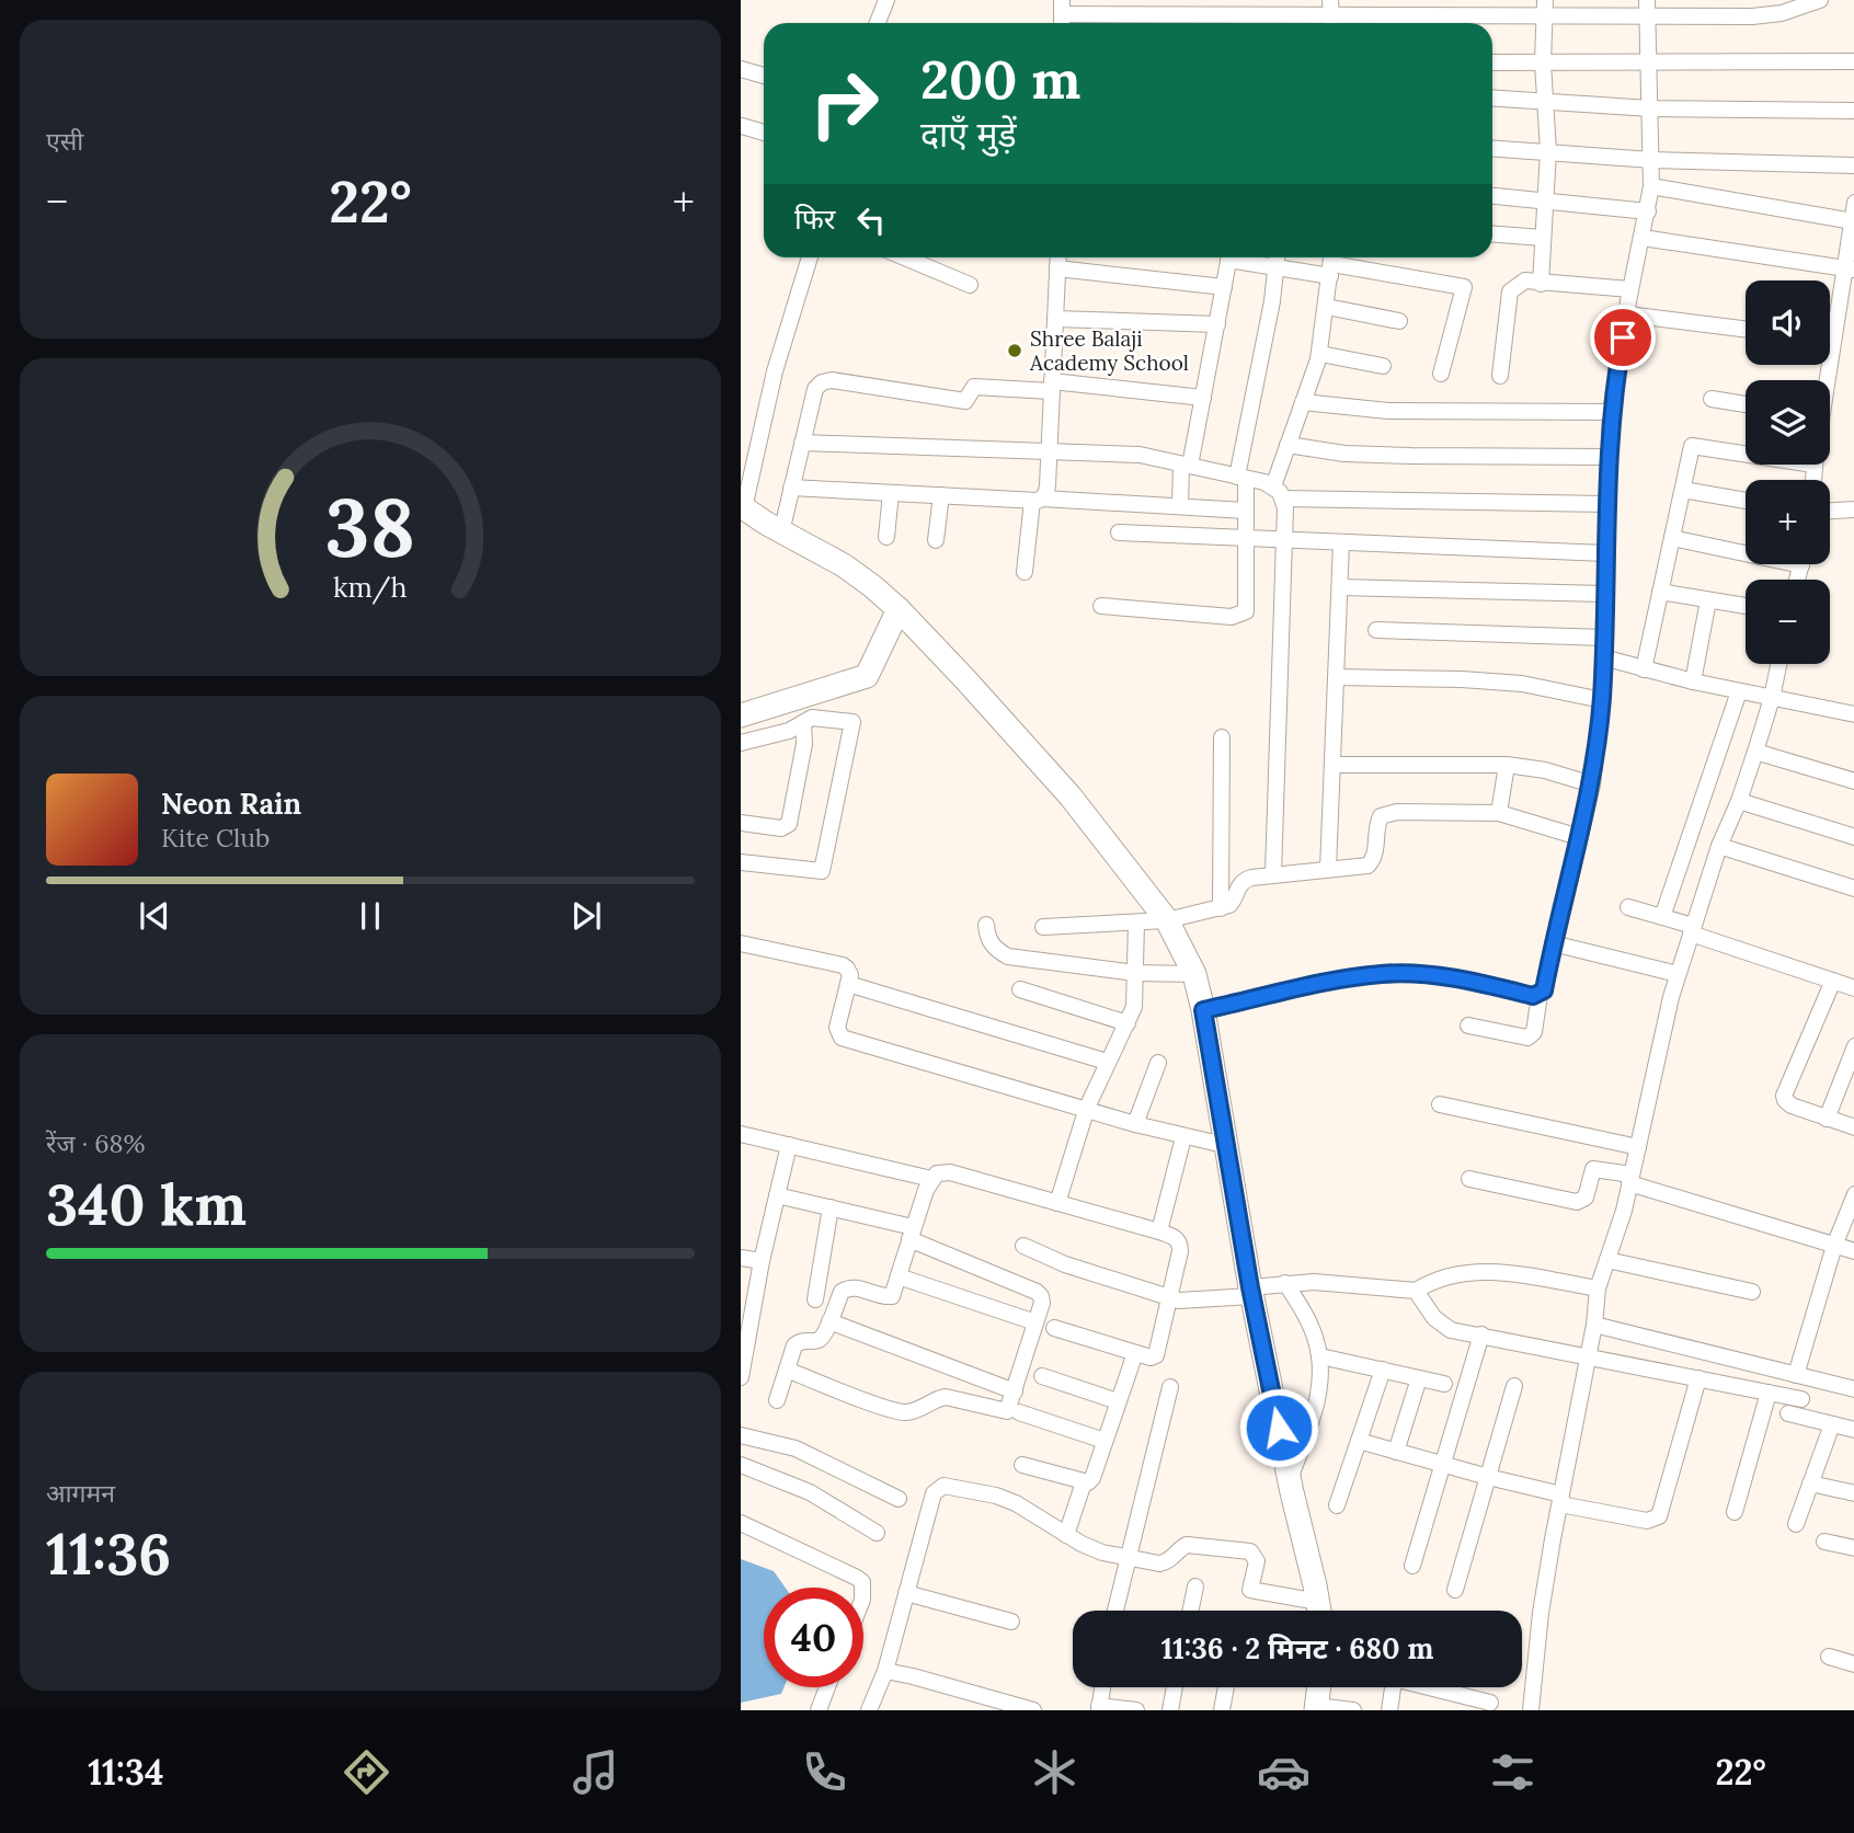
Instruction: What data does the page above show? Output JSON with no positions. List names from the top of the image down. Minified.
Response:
{"places":["Shree Balaji Academy School"],"page":{"tile":["एसी",["रेंज · 68%","340 km"],["आगमन","11:36"]],"turn":["200 m","दाएँ मुड़ें"],"heat":["−","22°","+"],"then":"फिर","map_buttons":["+","−"],"song":["Neon Rain","Kite Club"],"limit":"40","trip":"11:36 · 2 मिनट · 680 m","tabs":["11:34","22°"],"gauge":["38","km/h"]}}
